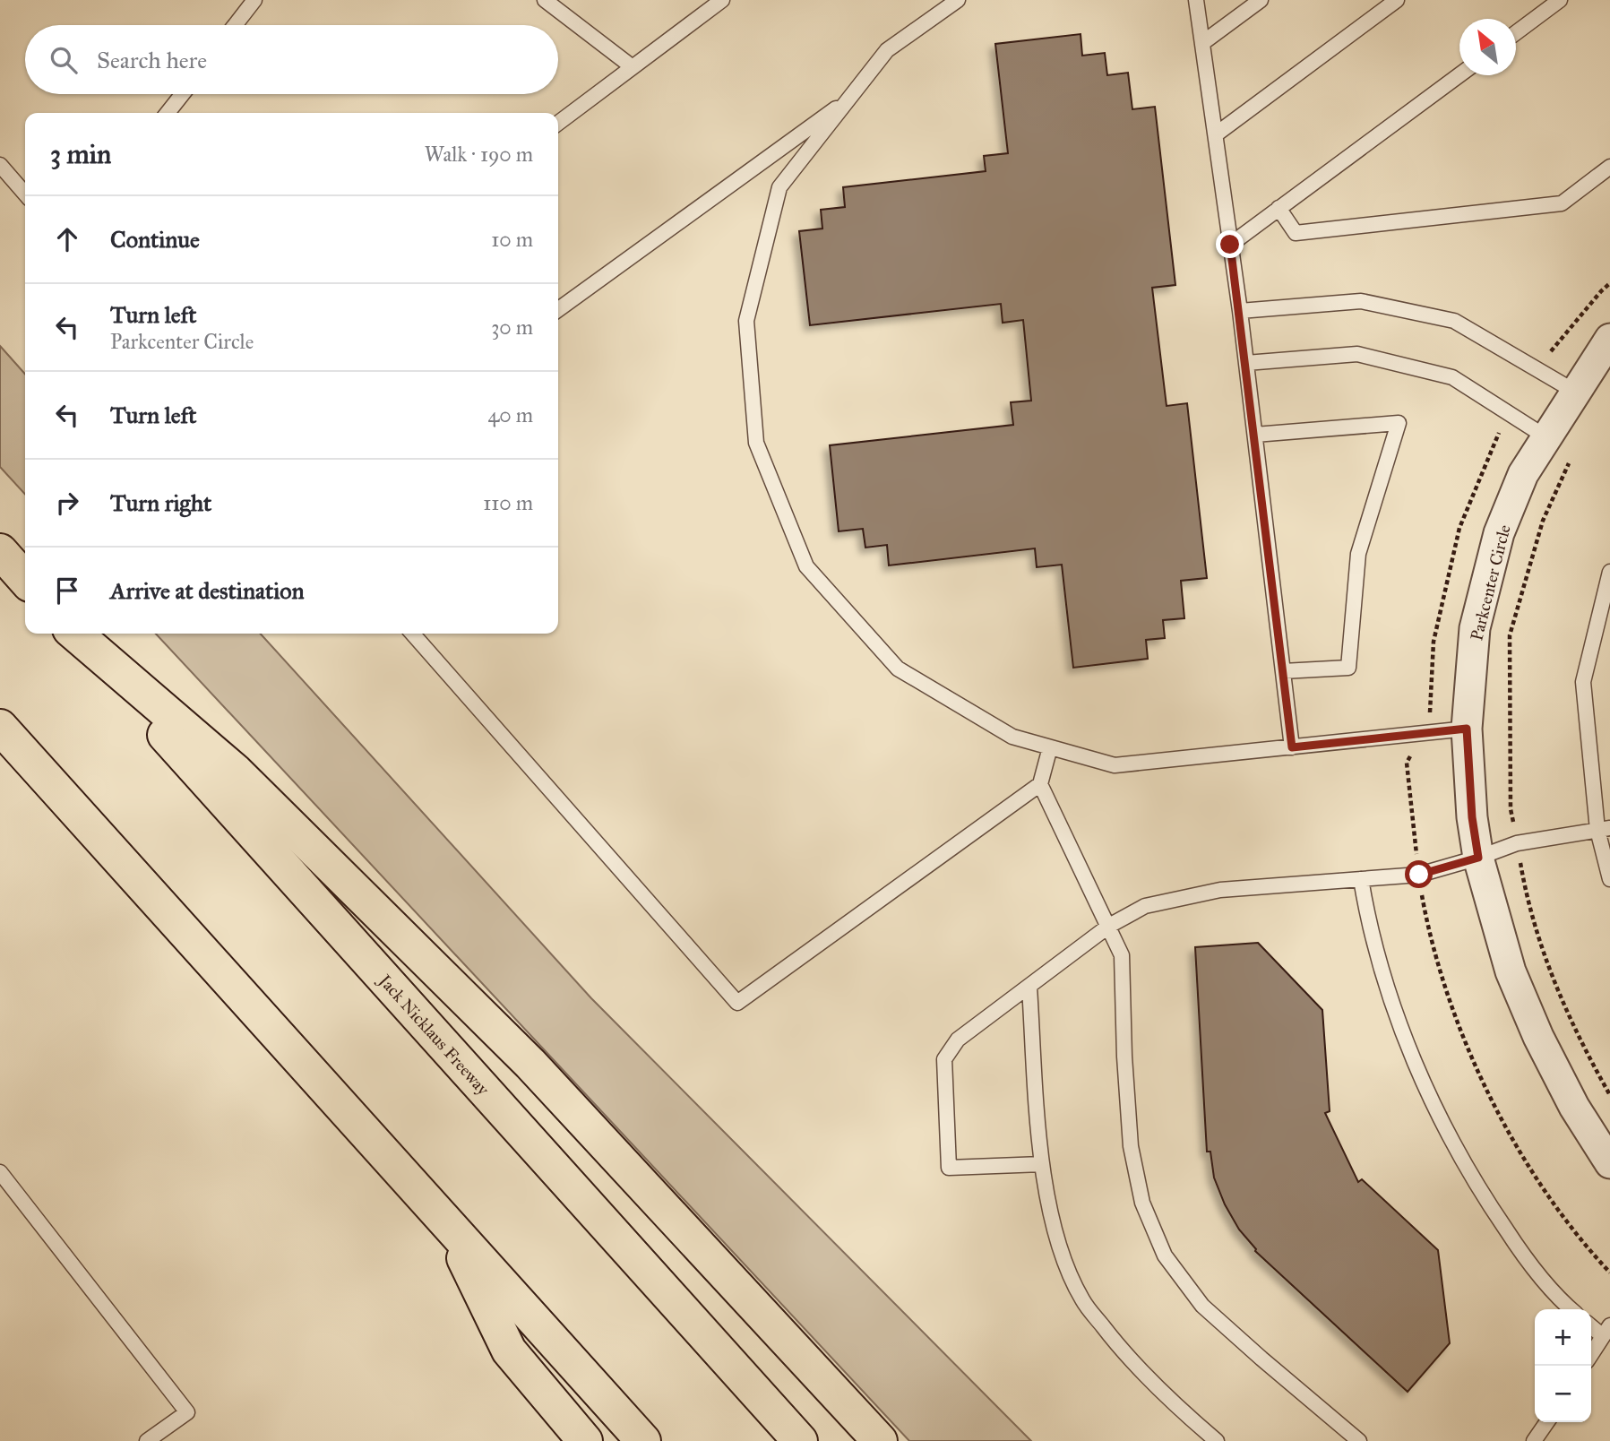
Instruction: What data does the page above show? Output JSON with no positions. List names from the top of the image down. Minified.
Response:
{"streets":{"highway":["Jack Nicklaus Freeway"],"street":["Parkcenter Circle"]},"north":"top left","page":{"search":"Search here","heading":["3 min","Walk · 190 m"],"list":[["Continue","10 m"],["Turn left","Parkcenter Circle","30 m"],["Turn left","40 m"],["Turn right","110 m"],"Arrive at destination"],"map_buttons":["+","−"]}}
